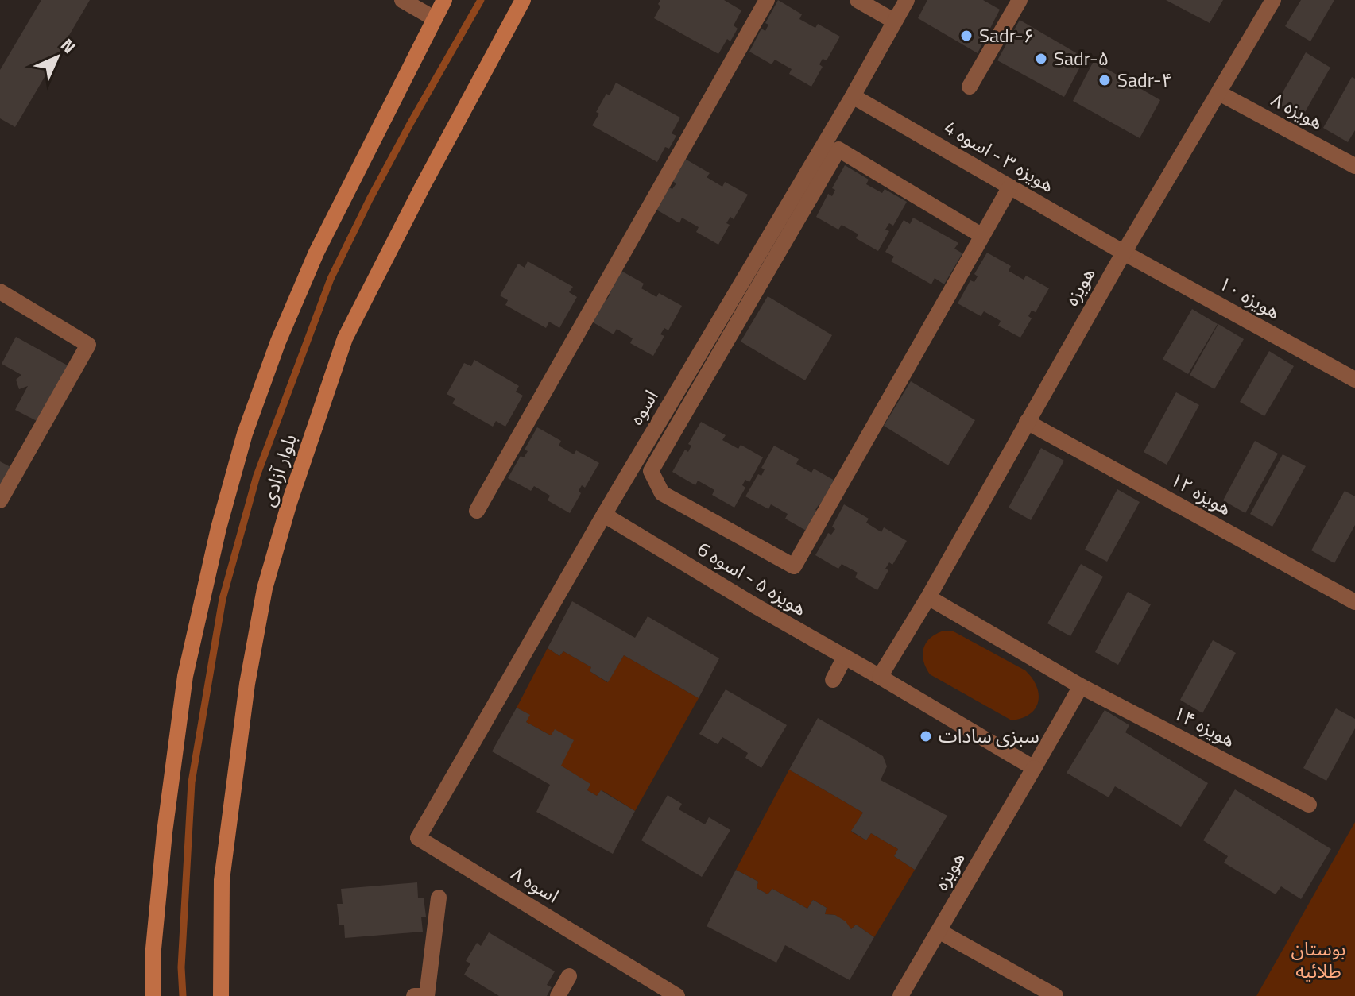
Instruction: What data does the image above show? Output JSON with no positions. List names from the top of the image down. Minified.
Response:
{"streets":{"main road":["بلوار آزادی"],"street":["هویزه ۸","هویزه ۳ - اسوه 4","هویزه","هویزه ۱۰","اسوه","هویزه ۱۲","هویزه ۵ - اسوه 6","هویزه ۱۴","اسوه ۸"]},"crossings":[["هویزه ۸","هویزه"],["هویزه ۳ - اسوه 4","هویزه"],["هویزه ۳ - اسوه 4","هویزه ۱۰"],["هویزه ۳ - اسوه 4","اسوه"],["هویزه","هویزه ۱۰"],["هویزه","هویزه ۱۲"],["هویزه","هویزه ۵ - اسوه 6"],["هویزه","هویزه ۱۴"],["اسوه","هویزه ۵ - اسوه 6"],["اسوه","اسوه ۸"]],"parks":["بوستان طلائیه"],"places":["Sadr-۶","Sadr-۵","Sadr-۴","سبزی سادات"],"north":"top right"}
